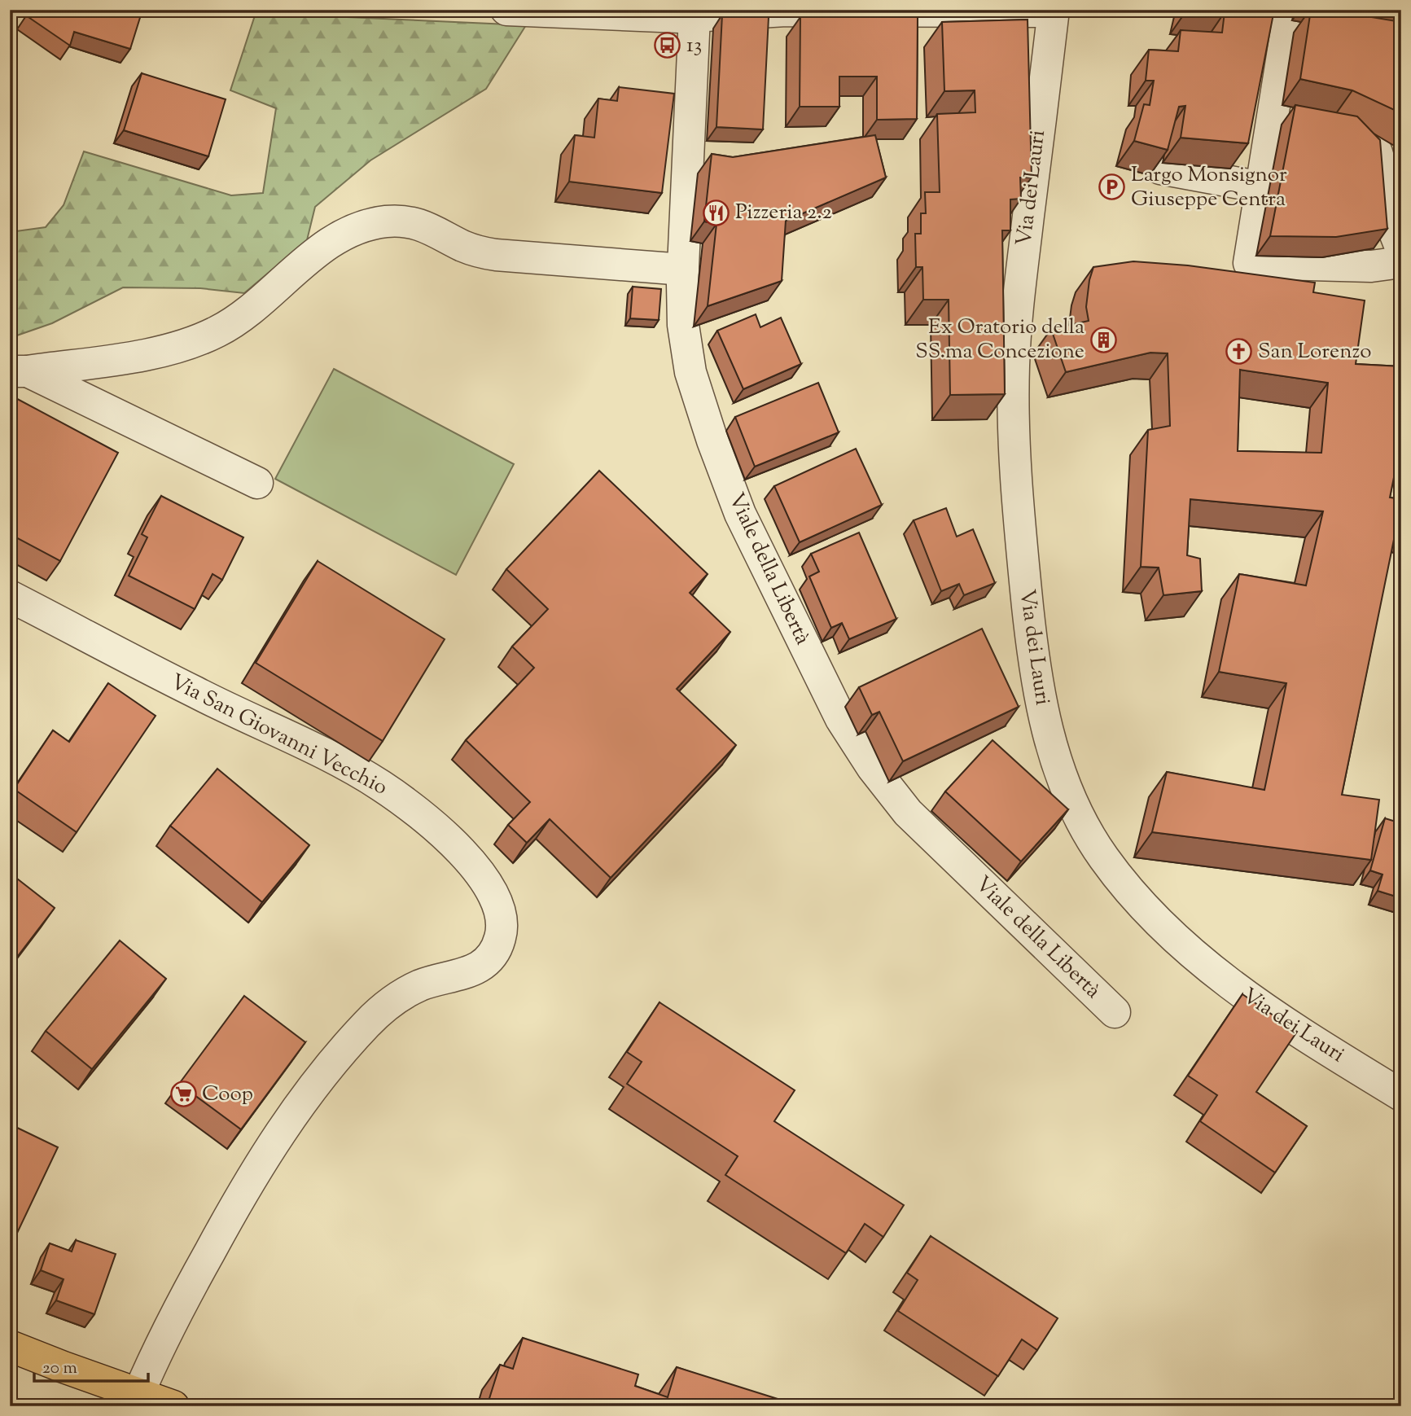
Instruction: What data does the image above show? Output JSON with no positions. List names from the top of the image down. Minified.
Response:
{"streets":{"street":["Via dei Lauri","Viale della Libertà","Via San Giovanni Vecchio"]},"places":{"bus stop":["13"],"parking":["Largo Monsignor Giuseppe Centra"],"restaurant":["Pizzeria 2.2"],"building":["Ex Oratorio della SS.ma Concezione"],"church":["San Lorenzo"],"supermarket":["Coop"]},"scale_bar":"20 m"}
